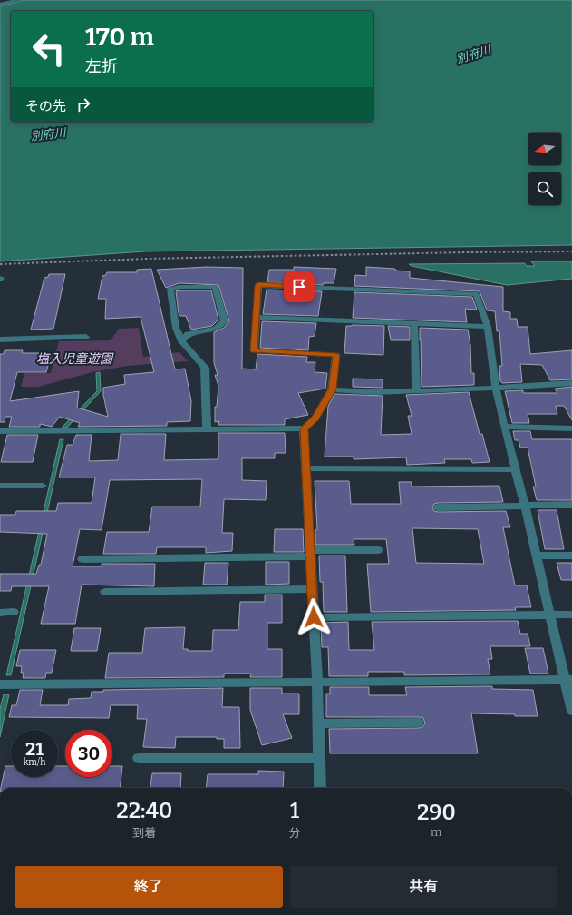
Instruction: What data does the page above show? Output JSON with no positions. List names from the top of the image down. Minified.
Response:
{"water":["別府川"],"parks":["塩入児童遊園"],"north":"left","page":{"turn":["170 m","左折"],"then":"その先","speed":"21 km/h","limit":"30","eta":["22:40","到着","1","分","290","m"],"buttons":["終了","共有"]}}
